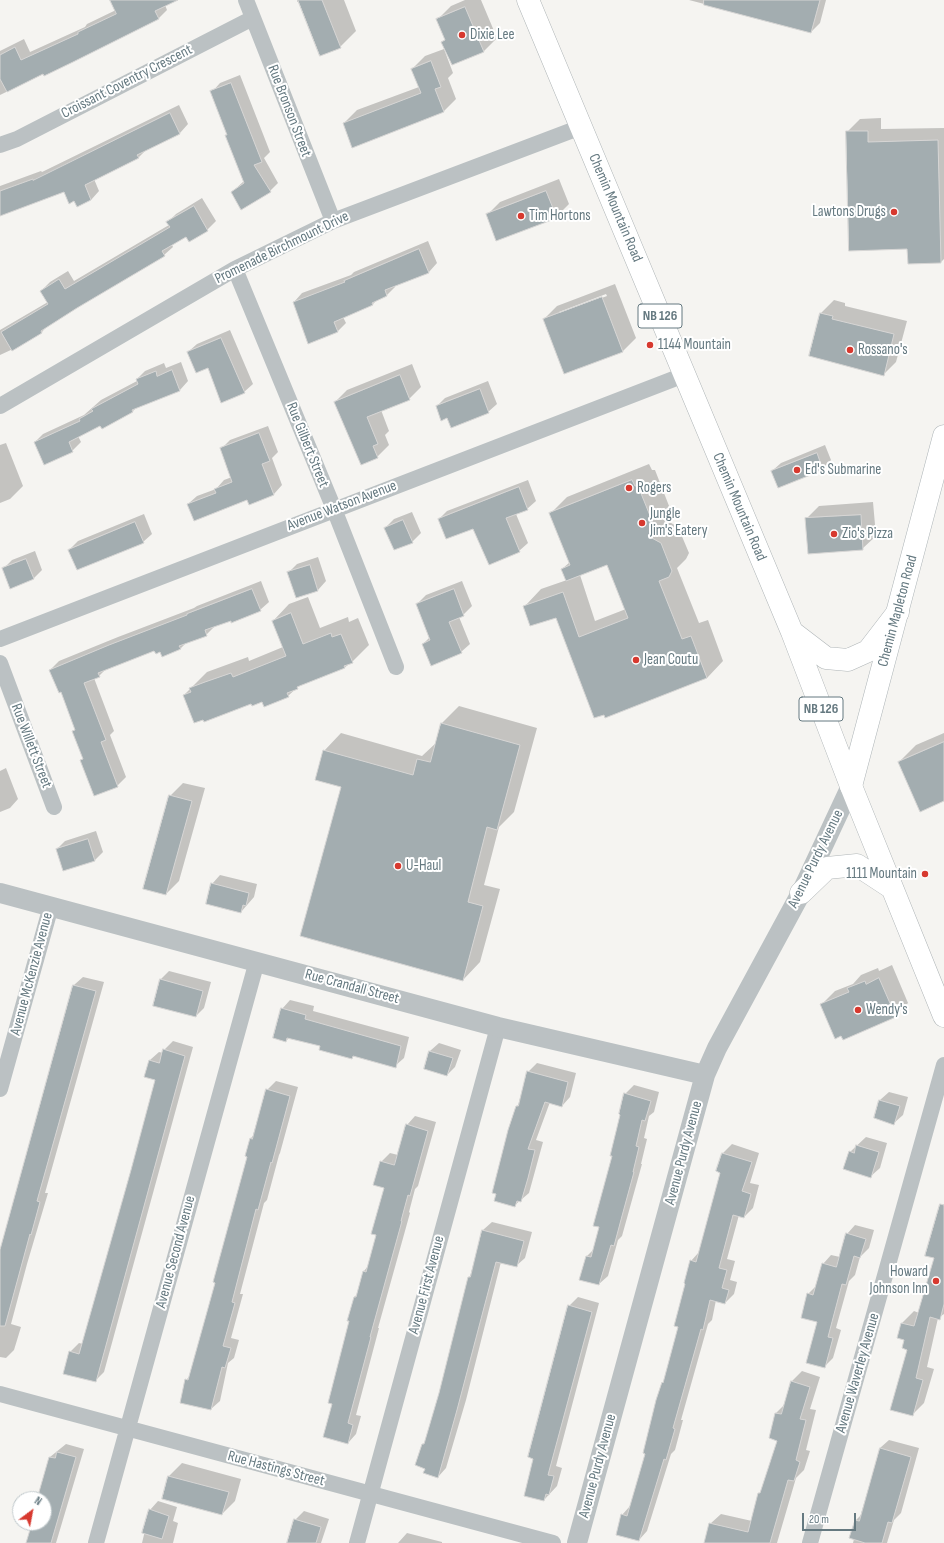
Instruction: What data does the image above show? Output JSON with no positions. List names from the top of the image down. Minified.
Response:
{"streets":{"main road":["Chemin Mountain Road","NB 126","Chemin Mapleton Road"],"street":["Croissant Coventry Crescent","Rue Bronson Street","Promenade Birchmount Drive","Rue Gilbert Street","Avenue Watson Avenue","Rue Willett Street","Avenue Purdy Avenue","Avenue McKenzie Avenue","Rue Crandall Street","Avenue Second Avenue","Avenue First Avenue","Avenue Waverley Avenue","Rue Hastings Street"]},"crossings":[["Croissant Coventry Crescent","Rue Bronson Street"],["Rue Bronson Street","Promenade Birchmount Drive"],["Chemin Mountain Road","Promenade Birchmount Drive"],["Chemin Mountain Road","Avenue Watson Avenue"],["Chemin Mountain Road","Chemin Mapleton Road"],["Chemin Mountain Road","Avenue Purdy Avenue"],["Promenade Birchmount Drive","Rue Gilbert Street"],["Rue Gilbert Street","Avenue Watson Avenue"],["Chemin Mapleton Road","Avenue Purdy Avenue"],["Avenue Purdy Avenue","Rue Crandall Street"],["Avenue McKenzie Avenue","Rue Crandall Street"],["Rue Crandall Street","Avenue Second Avenue"],["Rue Crandall Street","Avenue First Avenue"],["Avenue Second Avenue","Rue Hastings Street"],["Avenue First Avenue","Rue Hastings Street"]],"places":["Dixie Lee","Lawtons Drugs","Tim Hortons","1144 Mountain","Rossano's","Ed's Submarine","Rogers","Jungle Jim's Eatery","Zio's Pizza","Jean Coutu","U-Haul","1111 Mountain","Wendy's","Howard Johnson Inn"],"scale_bar":"20 m","north":"top right"}
